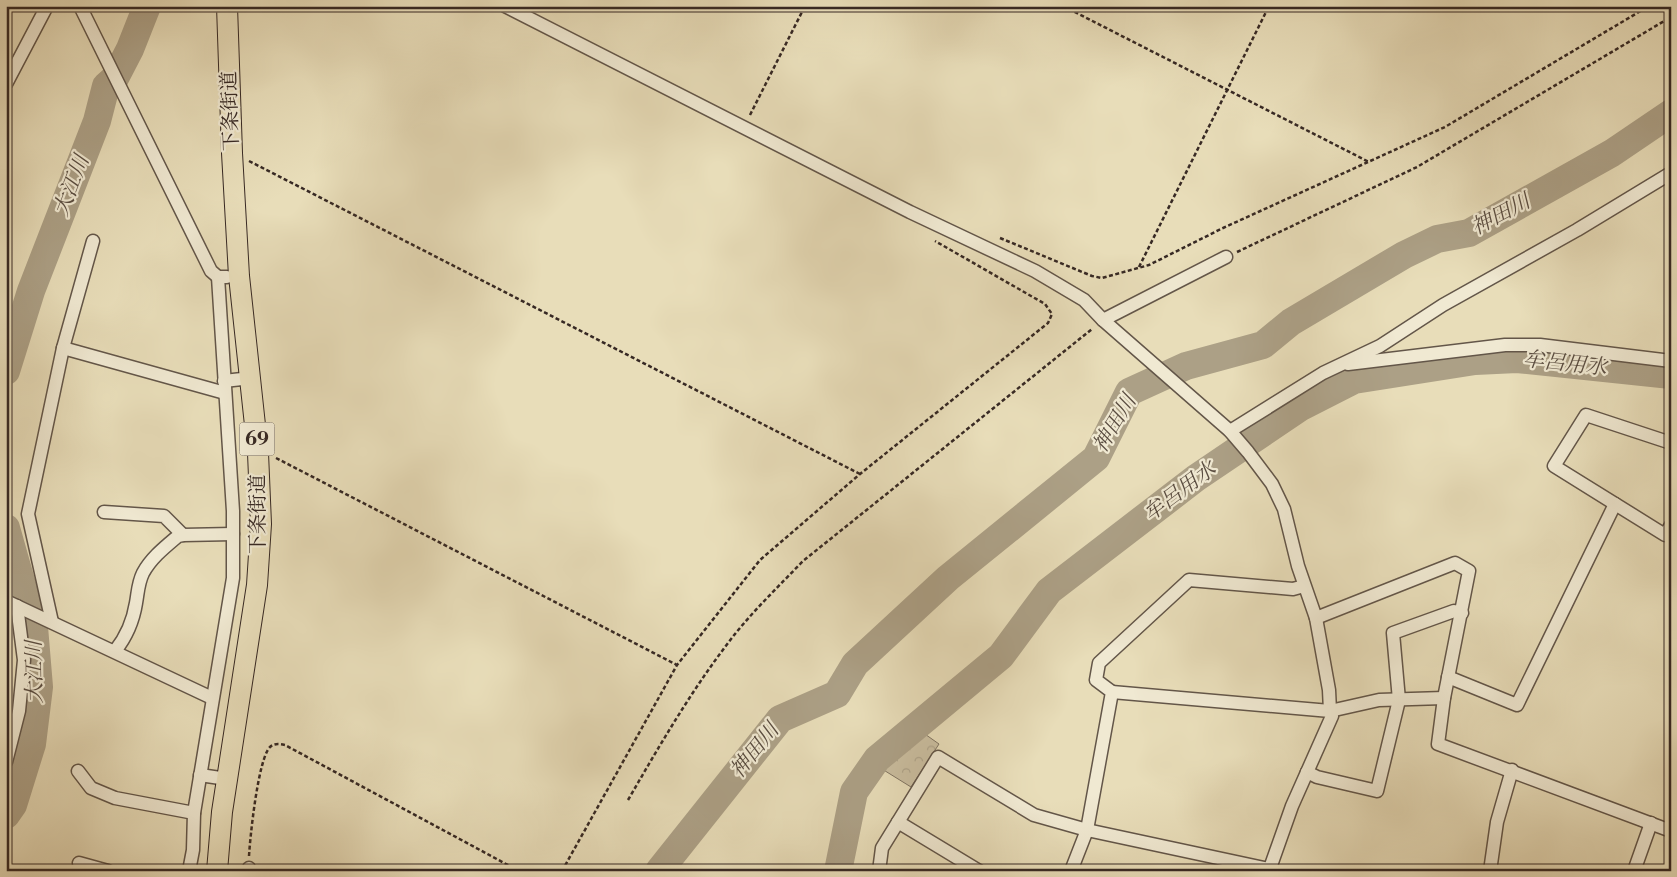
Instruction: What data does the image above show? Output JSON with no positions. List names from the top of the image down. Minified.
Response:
{"streets":{"main road":["下条街道","69"]},"water":["大江川","神田川","牟呂用水"]}
